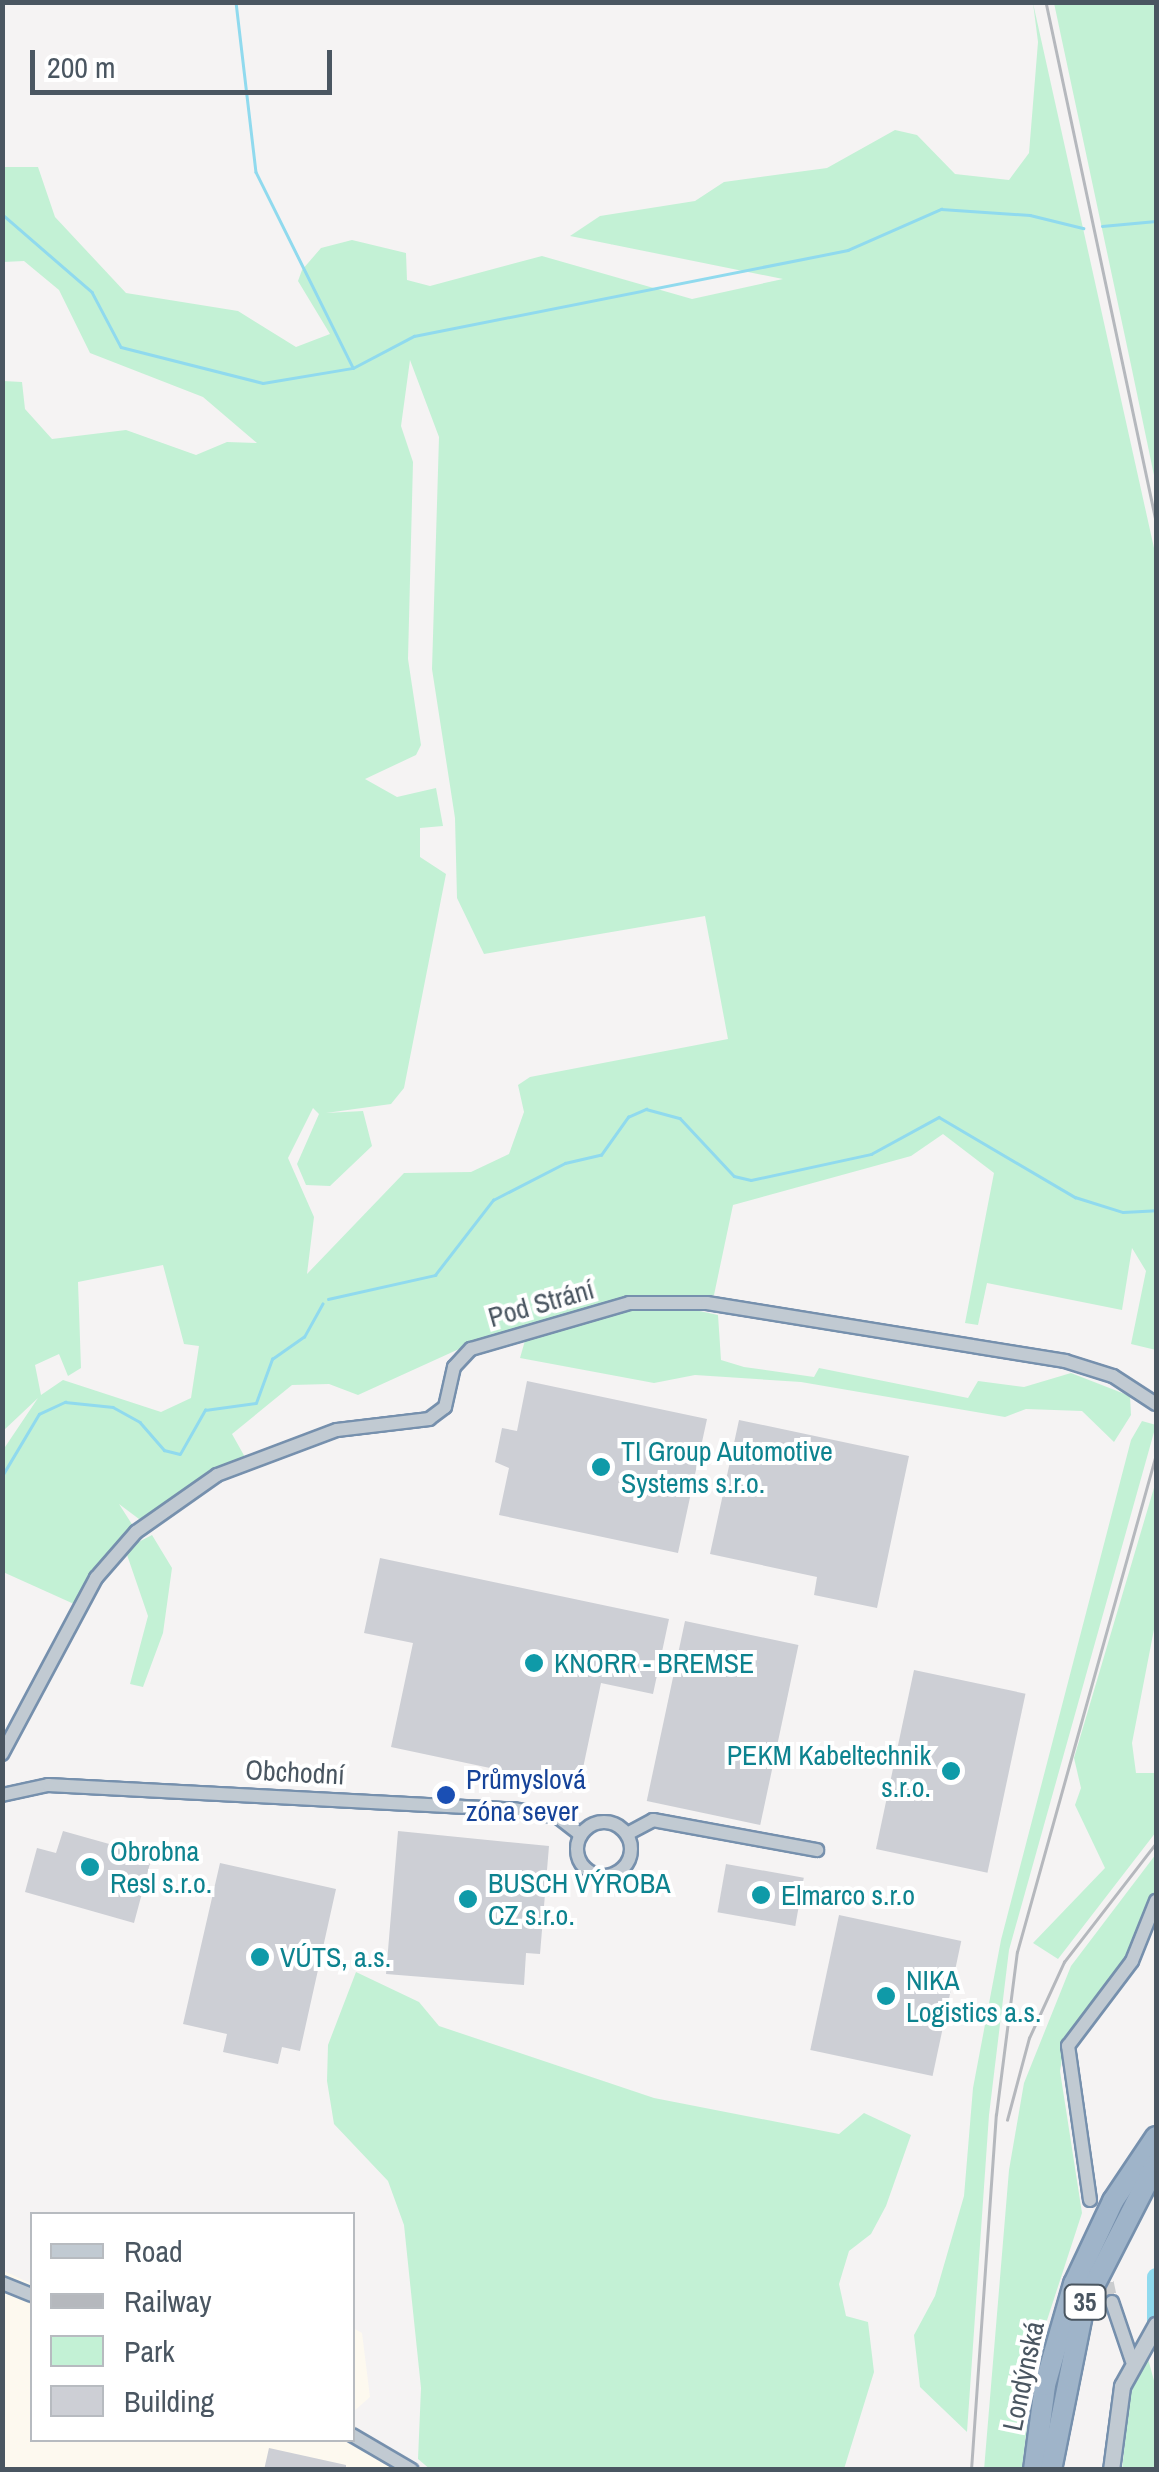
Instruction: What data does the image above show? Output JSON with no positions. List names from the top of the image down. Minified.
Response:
{"streets":{"highway":["35","Londýnská"],"street":["Pod Strání","Obchodní"]},"places":["TI Group Automotive Systems s.r.o.","KNORR - BREMSE","PEKM Kabeltechnik s.r.o.","Průmyslová zóna sever","Obrobna Resl s.r.o.","Elmarco s.r.o","BUSCH VÝROBA CZ s.r.o.","VÚTS, a.s.","NIKA Logistics a.s."],"legend":["Road","Railway","Park","Building"],"scale_bar":"200 m"}
